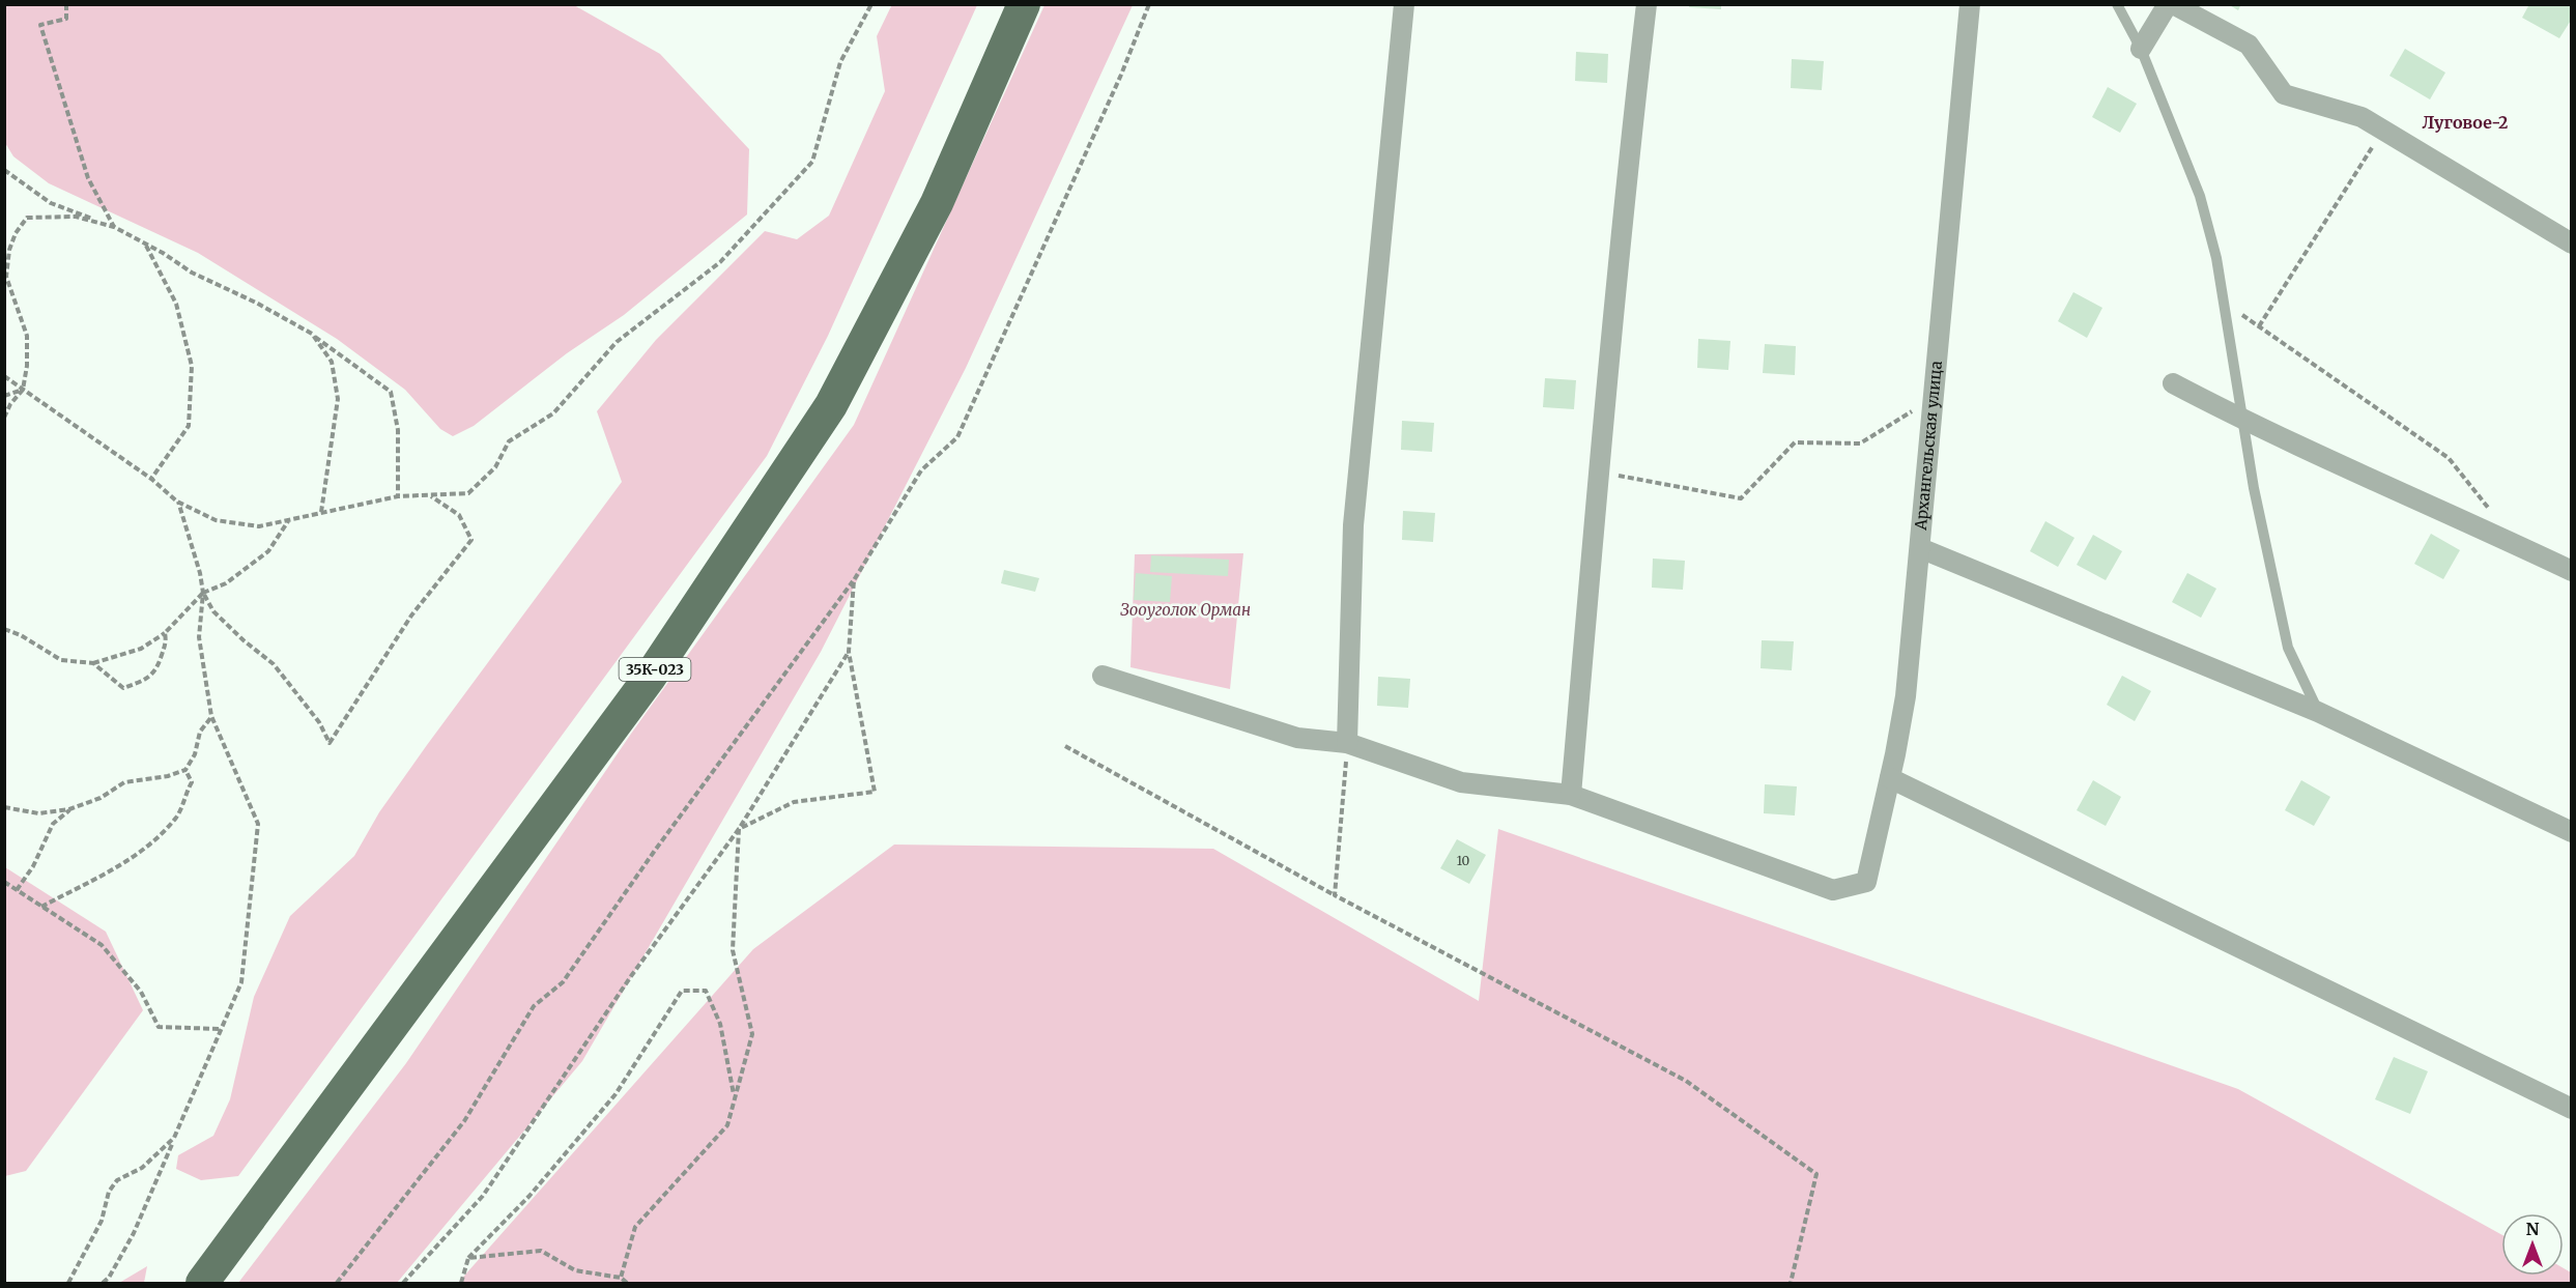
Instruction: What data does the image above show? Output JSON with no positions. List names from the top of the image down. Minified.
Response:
{"streets":{"main road":["35К-023"],"street":["Архангельская улица"]},"districts":["Луговое-2"],"parks":["Зооуголок Орман"],"house_numbers":["10"],"north":"top"}
